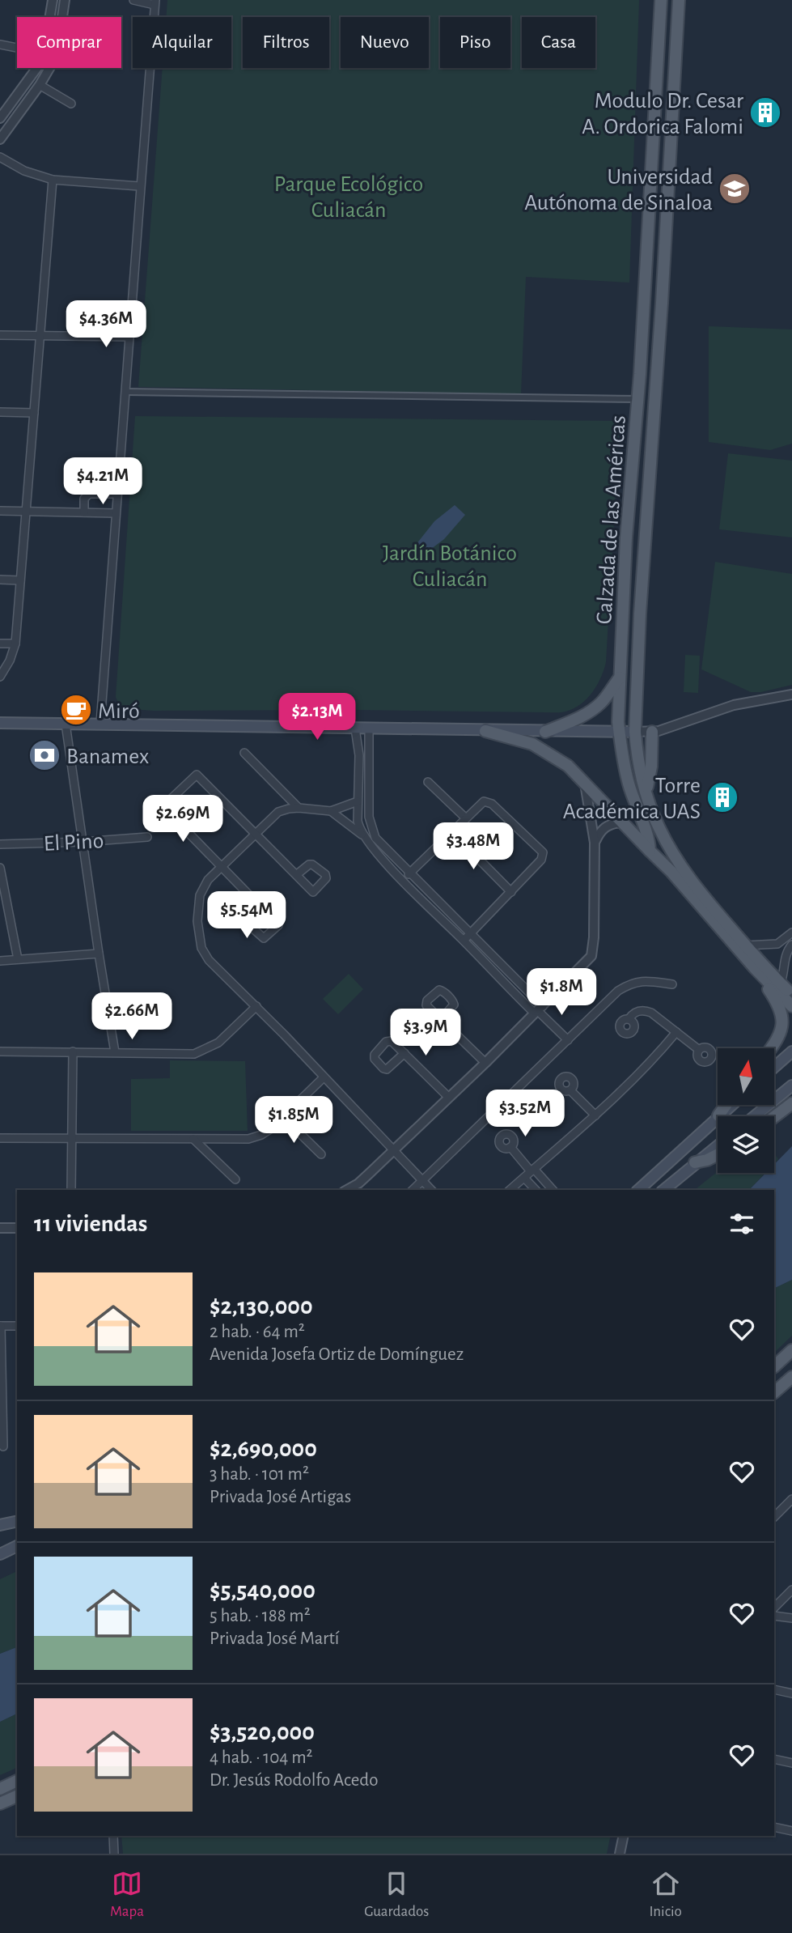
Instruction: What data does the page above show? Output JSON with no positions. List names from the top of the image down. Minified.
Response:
{"streets":{"main road":["Calzada de las Américas"],"street":["El Pino"]},"parks":["Parque Ecológico Culiacán","Jardín Botánico Culiacán"],"places":{"building":["Modulo Dr. Cesar A. Ordorica Falomi","Torre Académica UAS"],"school or university":["Universidad Autónoma de Sinaloa"],"cafe":["Miró"],"bank":["Banamex"]},"north":"top","page":{"chip":["Comprar","Alquilar","Filtros","Nuevo","Piso","Casa"],"price":["$4.36M","$4.21M","$2.13M","$2.69M","$3.48M","$5.54M","$1.8M","$2.66M","$3.9M","$3.52M","$1.85M"],"heading":"11 viviendas","list":[{"name":"$2,130,000","note":"2 hab. · 64 m² · Avenida Josefa Ortiz de Domínguez"},{"name":"$2,690,000","note":"3 hab. · 101 m² · Privada José Artigas"},{"name":"$5,540,000","note":"5 hab. · 188 m² · Privada José Martí"},{"name":"$3,520,000","note":"4 hab. · 104 m² · Dr. Jesús Rodolfo Acedo"}],"tabs":["Mapa","Guardados","Inicio"]}}
